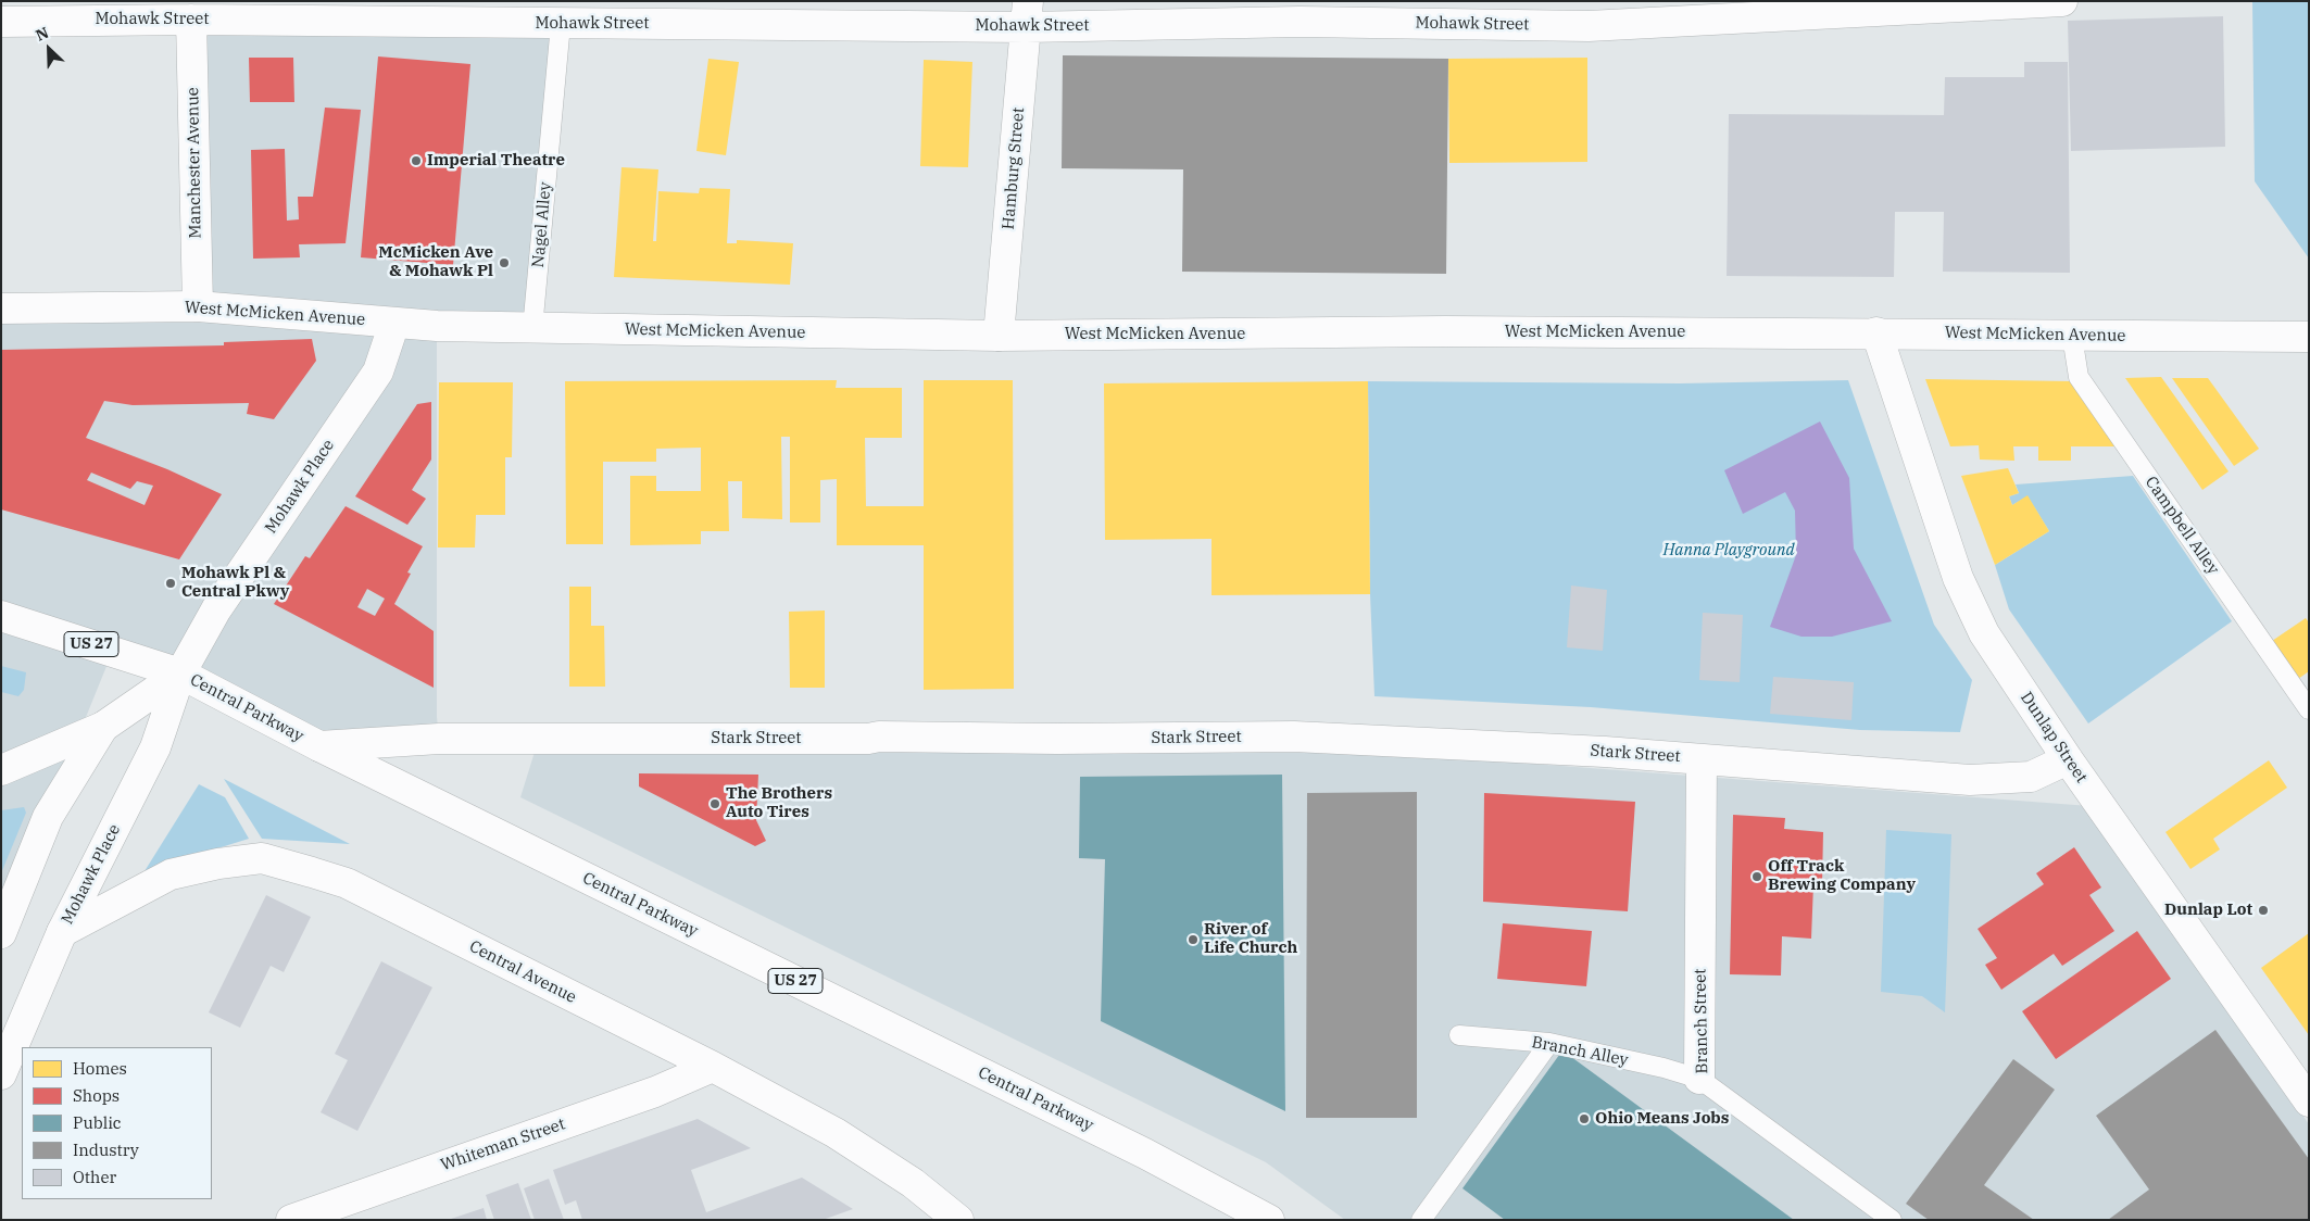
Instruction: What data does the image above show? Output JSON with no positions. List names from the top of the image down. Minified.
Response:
{"streets":{"street":["Mohawk Street","Manchester Avenue","Hamburg Street","West McMicken Avenue","Mohawk Place","US 27","Central Parkway","Stark Street","Dunlap Street","Central Avenue","Branch Street","Whiteman Street"],"lane":["Nagel Alley","Campbell Alley","Branch Alley"]},"crossings":[["Mohawk Street","Manchester Avenue"],["Mohawk Street","Hamburg Street"],["Mohawk Street","Nagel Alley"],["Manchester Avenue","West McMicken Avenue"],["Hamburg Street","West McMicken Avenue"],["Nagel Alley","West McMicken Avenue"],["West McMicken Avenue","Mohawk Place"],["West McMicken Avenue","Campbell Alley"],["West McMicken Avenue","Dunlap Street"],["Mohawk Place","Central Parkway"],["Mohawk Place","Central Avenue"],["Central Parkway","Stark Street"],["Stark Street","Dunlap Street"],["Stark Street","Branch Street"],["Central Avenue","Whiteman Street"],["Branch Street","Branch Alley"]],"parks":["Hanna Playground"],"places":["Imperial Theatre","McMicken Ave & Mohawk Pl","Mohawk Pl & Central Pkwy","The Brothers Auto Tires","Off Track Brewing Company","Dunlap Lot","River of Life Church","Ohio Means Jobs"],"legend":["Homes","Shops","Public","Industry","Other"],"north":"top left"}
